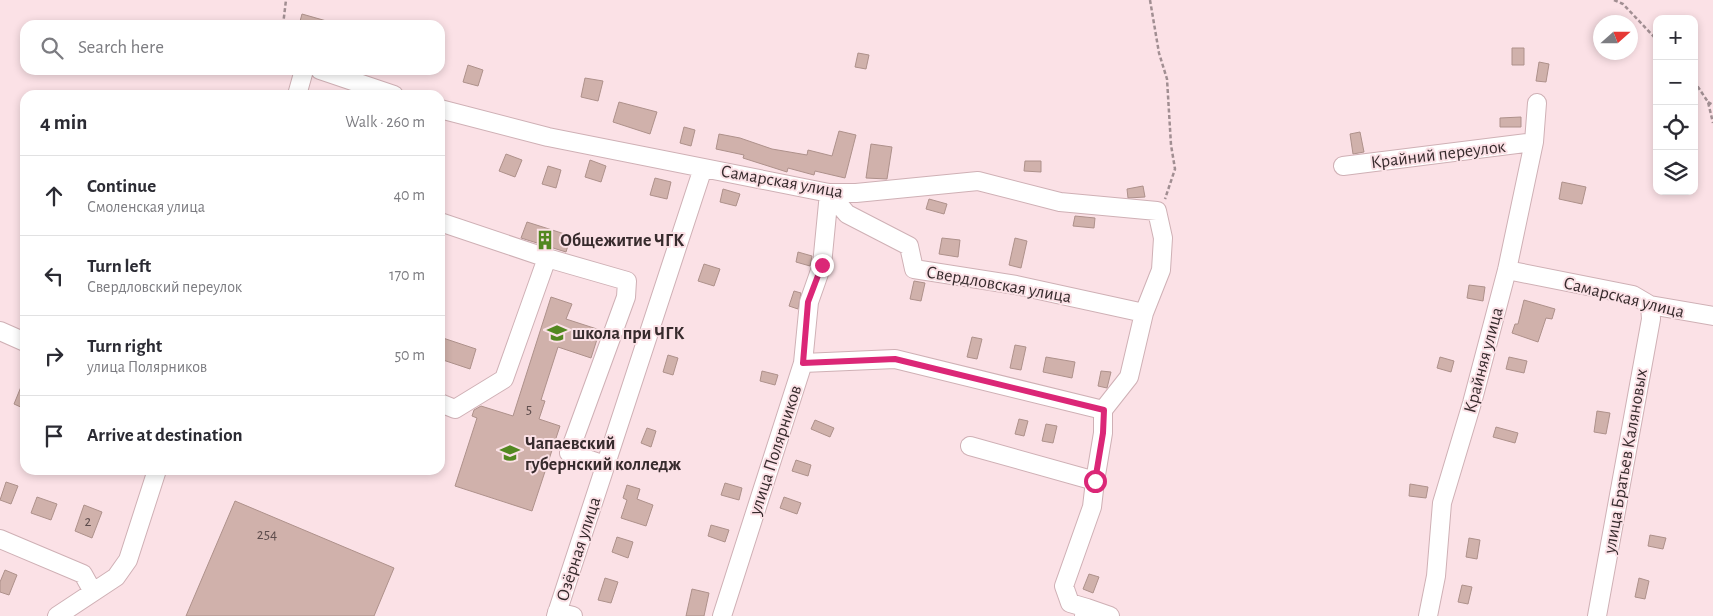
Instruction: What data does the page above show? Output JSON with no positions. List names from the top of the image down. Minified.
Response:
{"streets":{"street":["Крайний переулок","Самарская улица","Свердловская улица","Крайняя улица","улица Полярников","улица Братьев Каляновых","Озёрная улица"]},"crossings":[["Крайний переулок","Крайняя улица"],["Самарская улица","Свердловская улица"],["Самарская улица","Крайняя улица"],["Самарская улица","улица Полярников"],["Самарская улица","улица Братьев Каляновых"],["Самарская улица","Озёрная улица"],["Свердловская улица","улица Полярников"]],"places":{"building":["Общежитие ЧГК"],"school or university":["школа при ЧГК","Чапаевский губернский колледж"]},"house_numbers":["5","2","254"],"north":"right","page":{"map_buttons":["+","−"],"search":"Search here","heading":["4 min","Walk · 260 m"],"list":[["Continue","Смоленская улица","40 m"],["Turn left","Свердловский переулок","170 m"],["Turn right","улица Полярников","50 m"],"Arrive at destination"]}}
